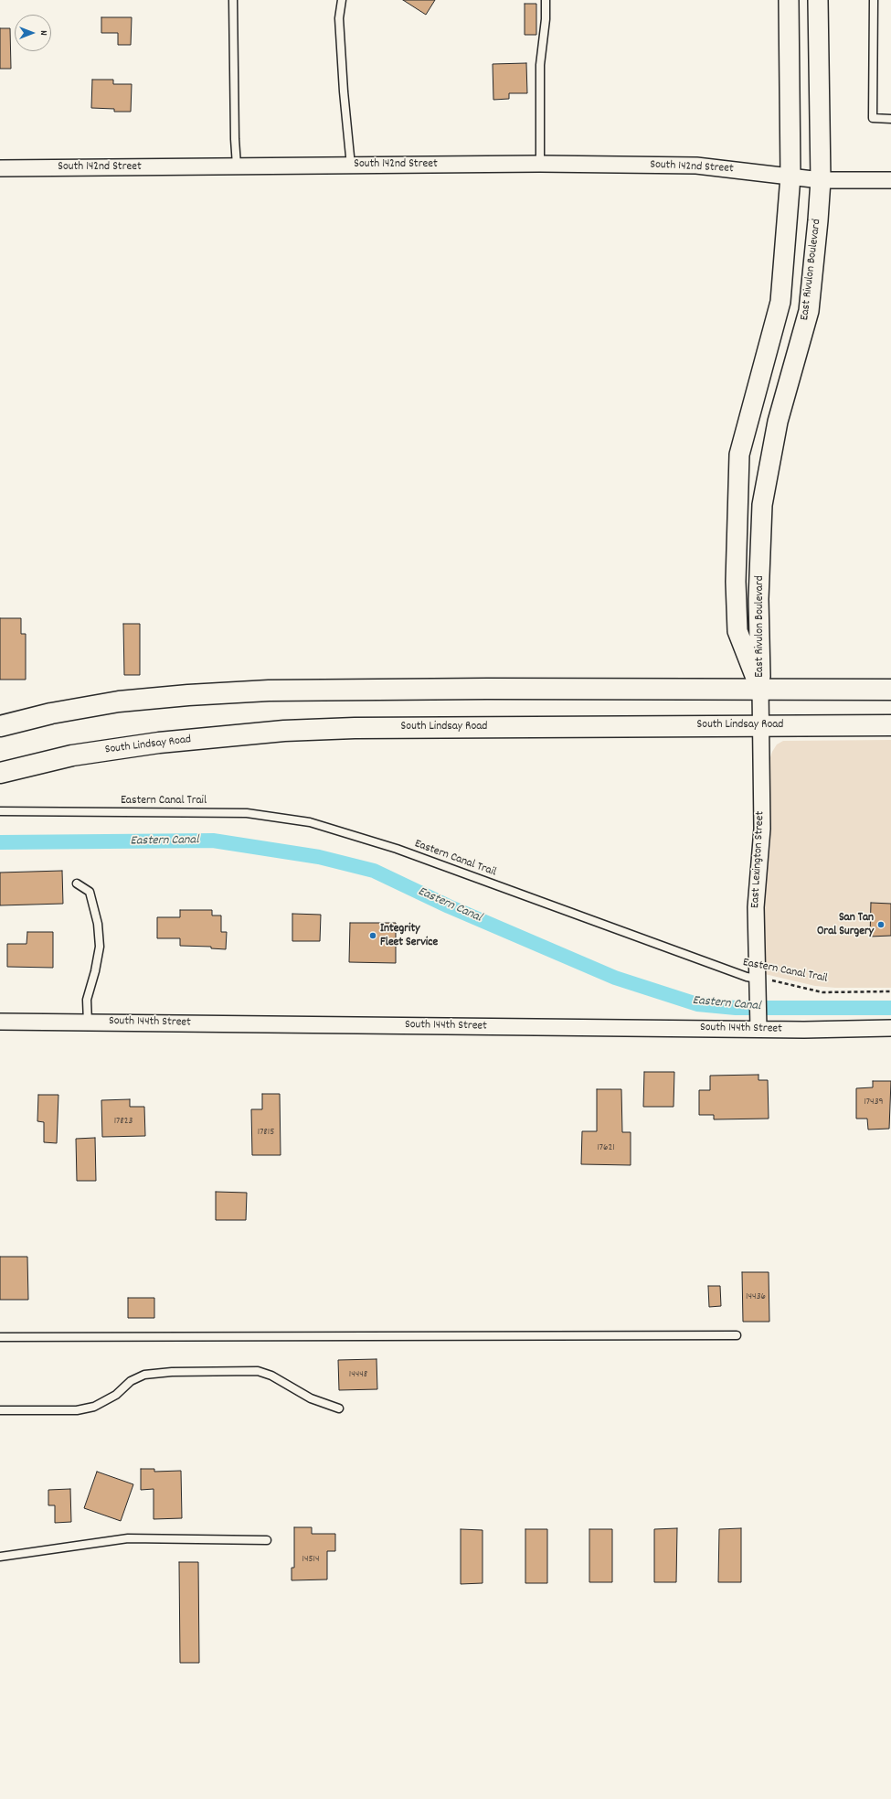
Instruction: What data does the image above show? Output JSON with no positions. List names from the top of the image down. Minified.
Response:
{"streets":{"main road":["South Lindsay Road"],"street":["South 142nd Street","East Rivulon Boulevard","East Lexington Street","South 144th Street"],"lane":["Eastern Canal Trail"]},"crossings":[["South 142nd Street","East Rivulon Boulevard"],["East Rivulon Boulevard","East Lexington Street"],["South Lindsay Road","East Lexington Street"],["Eastern Canal Trail","East Lexington Street"],["East Lexington Street","South 144th Street"]],"water":["Eastern Canal"],"places":["San Tan Oral Surgery","Integrity Fleet Service"],"house_numbers":["17439","17823","17815","17621","14436","14448","14514"],"north":"right"}
